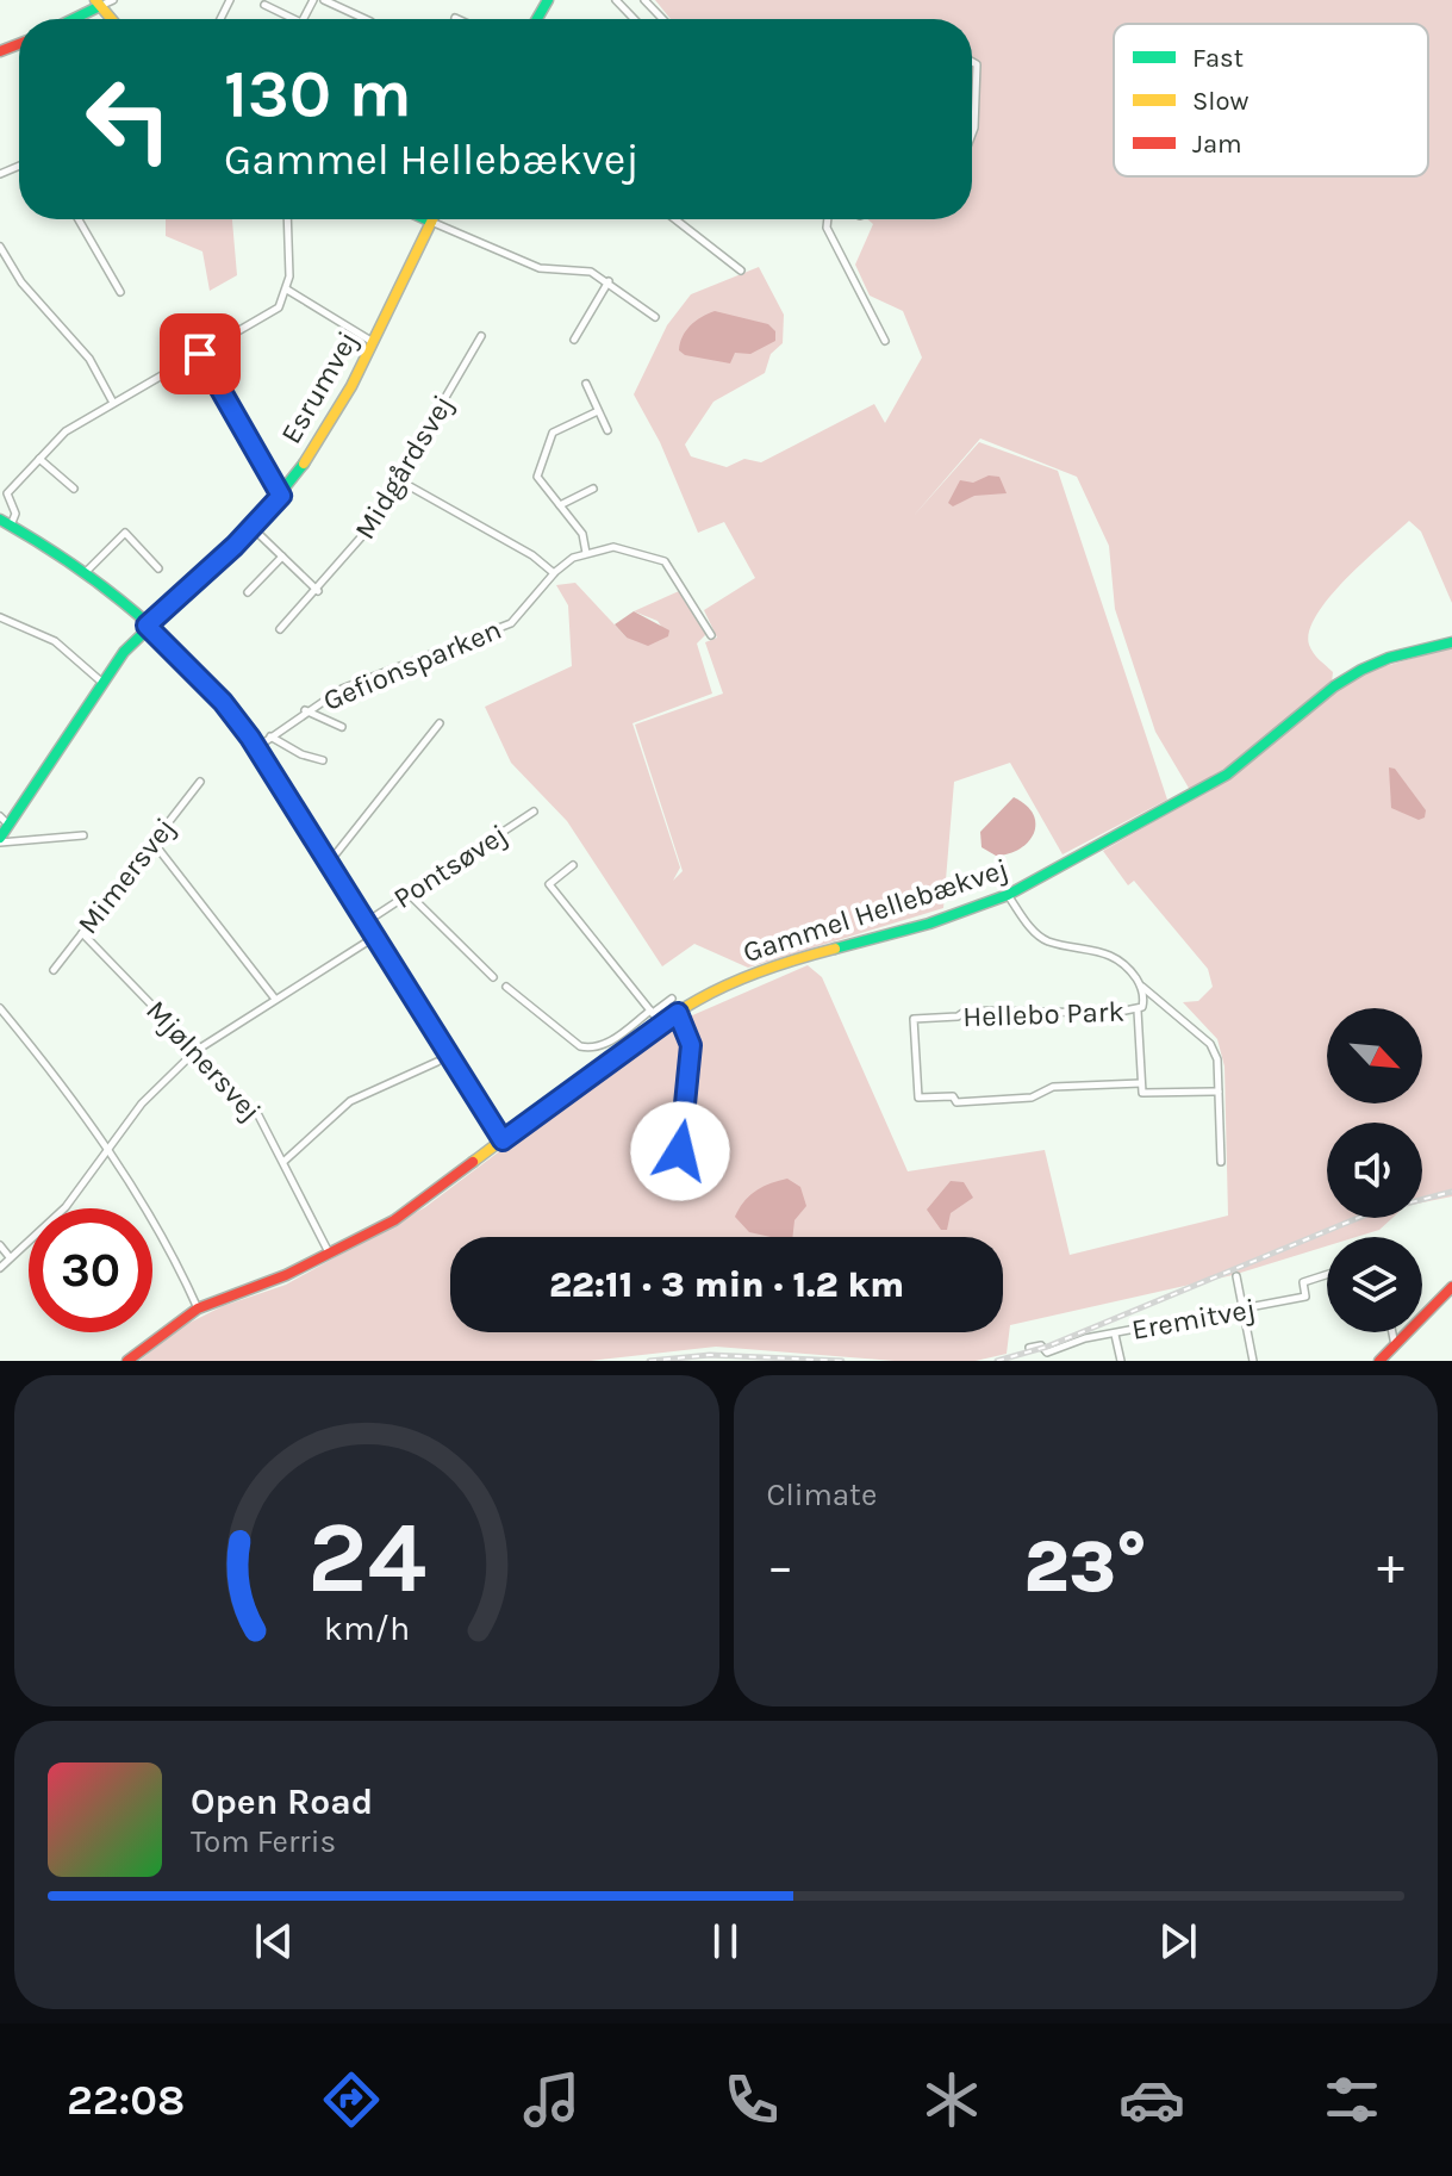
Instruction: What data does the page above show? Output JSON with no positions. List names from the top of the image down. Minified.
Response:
{"streets":{"main road":["Esrumvej","Gammel Hellebækvej"],"street":["Midgårdsvej","Gefionsparken","Pontsøvej","Mimersvej","Hellebo Park","Mjølnersvej","Eremitvej"]},"crossings":[["Mimersvej","Mjølnersvej"],["Gammel Hellebækvej","Hellebo Park"],["Gammel Hellebækvej","Mjølnersvej"]],"legend":["Fast","Slow","Jam"],"north":"bottom right","page":{"turn":["130 m","Gammel Hellebækvej"],"limit":"30","trip":"22:11 · 3 min · 1.2 km","tile":"Climate","heat":["−","23°","+"],"song":["Open Road","Tom Ferris"],"tabs":"22:08","gauge":["24","km/h"]}}
